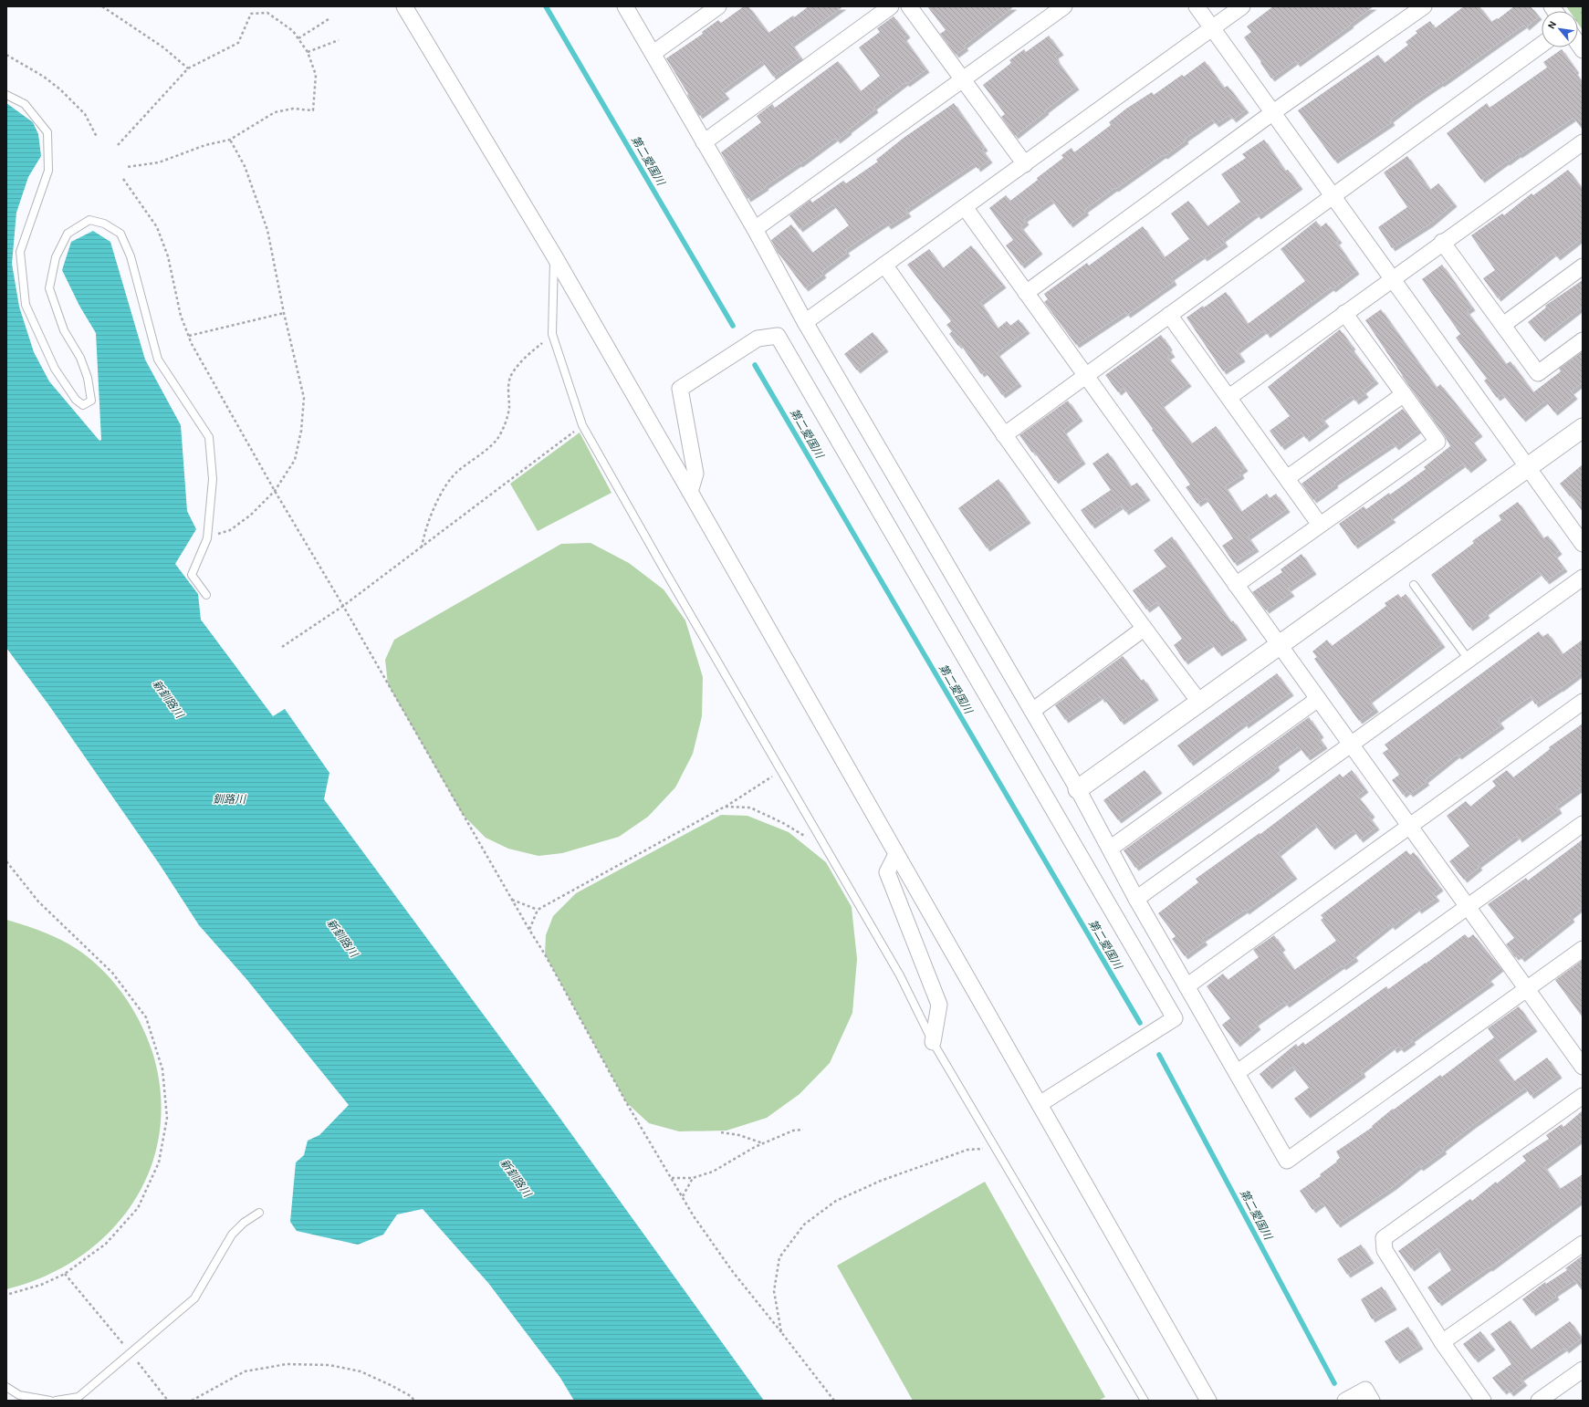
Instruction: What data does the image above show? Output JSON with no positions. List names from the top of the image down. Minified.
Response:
{"water":["第二愛国川","新釧路川","釧路川"],"north":"top left"}
